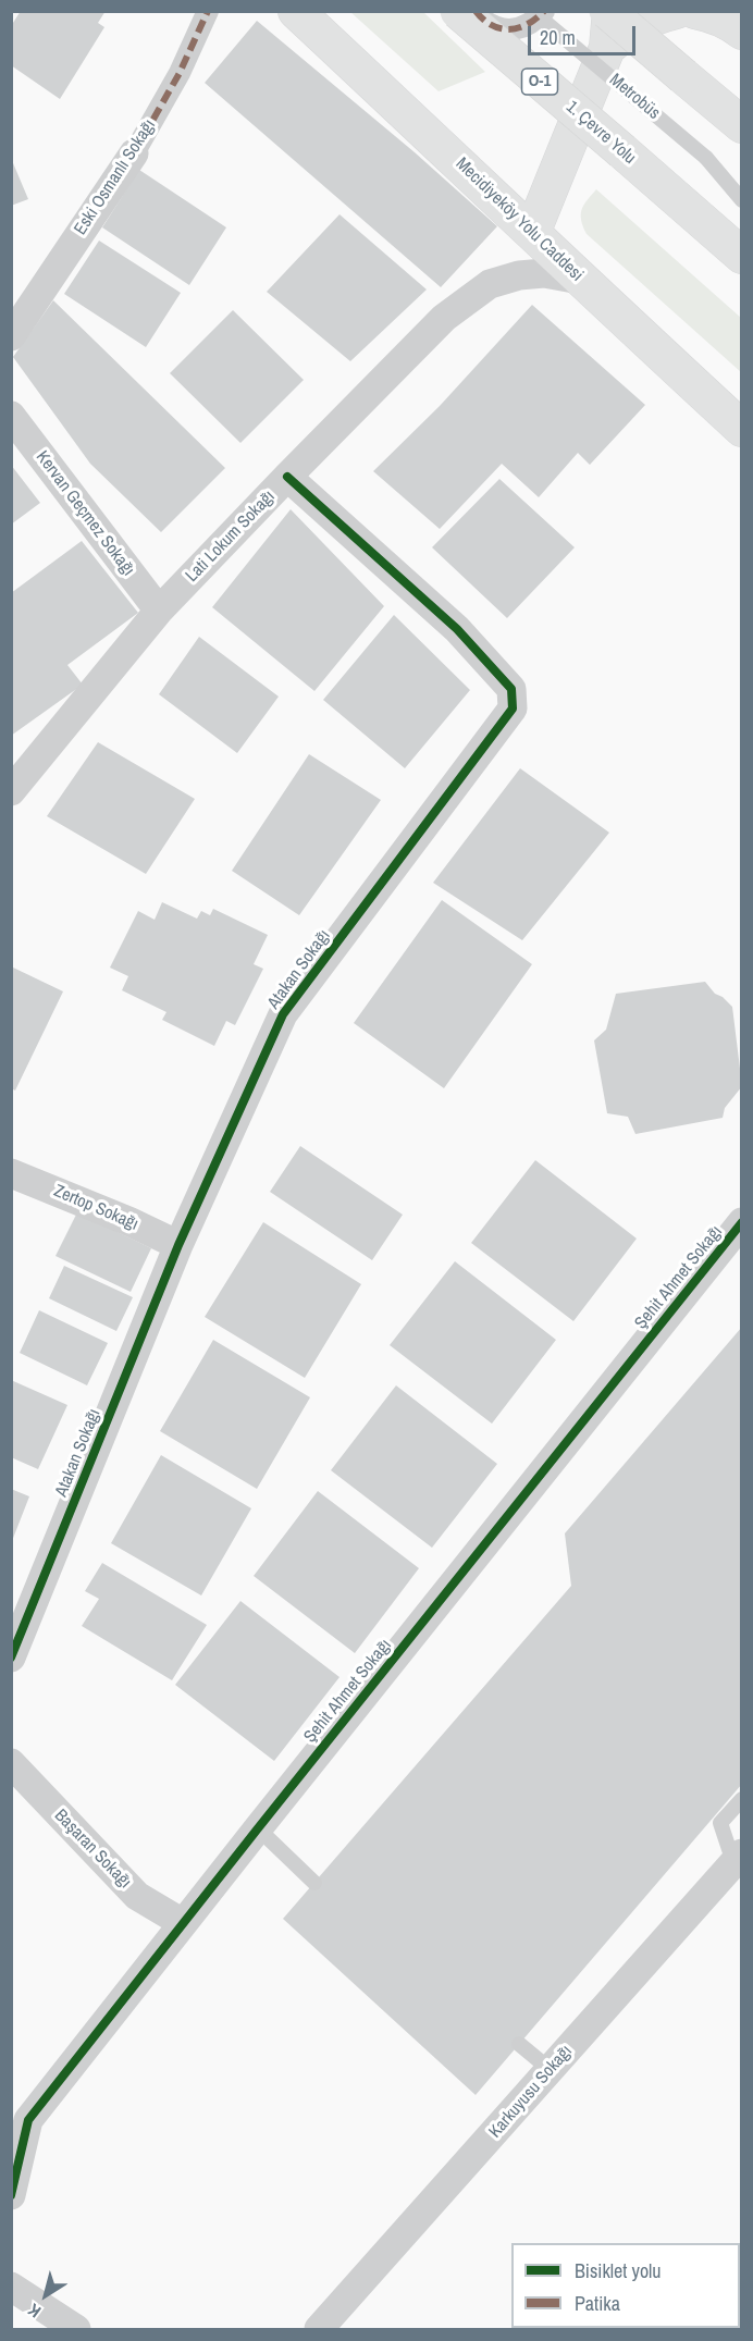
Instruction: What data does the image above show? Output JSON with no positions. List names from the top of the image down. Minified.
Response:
{"streets":{"main road":["O-1","1. Çevre Yolu","Mecidiyeköy Yolu Caddesi"],"street":["Eski Osmanlı Sokağı","Kervan Geçmez Sokağı","Lati Lokum Sokağı","Atakan Sokağı","Zertop Sokağı","Şehit Ahmet Sokağı","Başaran Sokağı","Karkuyusu Sokağı"],"lane":["Metrobüs"]},"crossings":[["Mecidiyeköy Yolu Caddesi","Lati Lokum Sokağı"],["Kervan Geçmez Sokağı","Lati Lokum Sokağı"],["Lati Lokum Sokağı","Atakan Sokağı"],["Atakan Sokağı","Zertop Sokağı"],["Şehit Ahmet Sokağı","Başaran Sokağı"]],"legend":["Bisiklet yolu","Patika"],"scale_bar":"20 m","north":"bottom left"}
